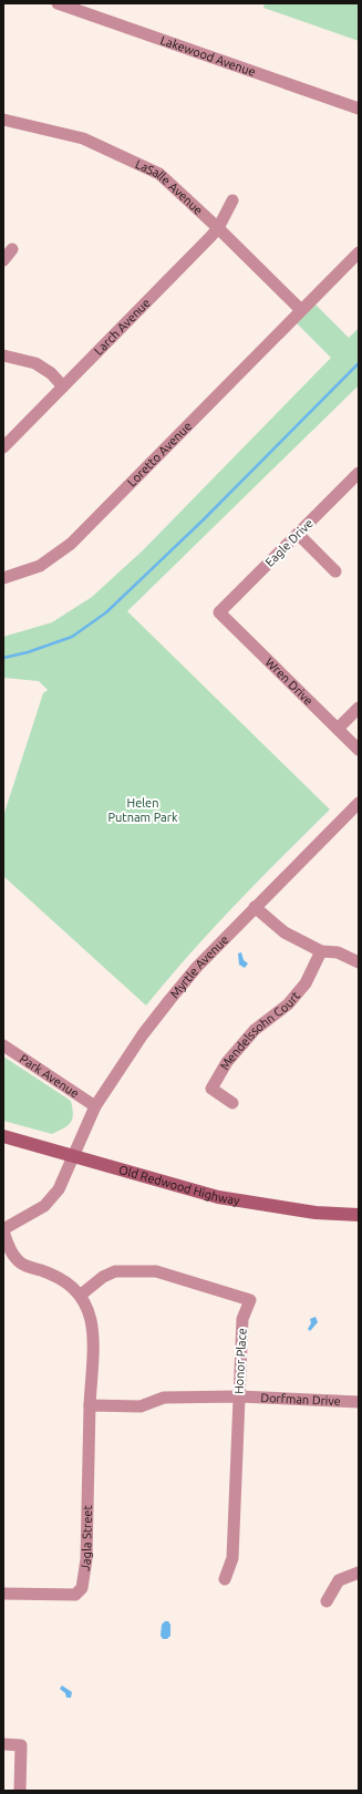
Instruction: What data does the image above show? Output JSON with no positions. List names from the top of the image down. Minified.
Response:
{"streets":{"main road":["Old Redwood Highway"],"street":["Lakewood Avenue","LaSalle Avenue","Larch Avenue","Loretto Avenue","Eagle Drive","Wren Drive","Myrtle Avenue","Mendelssohn Court","Park Avenue","Honor Place","Dorfman Drive","Jagla Street"]},"crossings":[["LaSalle Avenue","Larch Avenue"],["LaSalle Avenue","Loretto Avenue"],["Eagle Drive","Wren Drive"],["Myrtle Avenue","Park Avenue"],["Myrtle Avenue","Old Redwood Highway"],["Myrtle Avenue","Jagla Street"],["Honor Place","Dorfman Drive"],["Honor Place","Jagla Street"],["Dorfman Drive","Jagla Street"]],"parks":["Helen Putnam Park"]}
